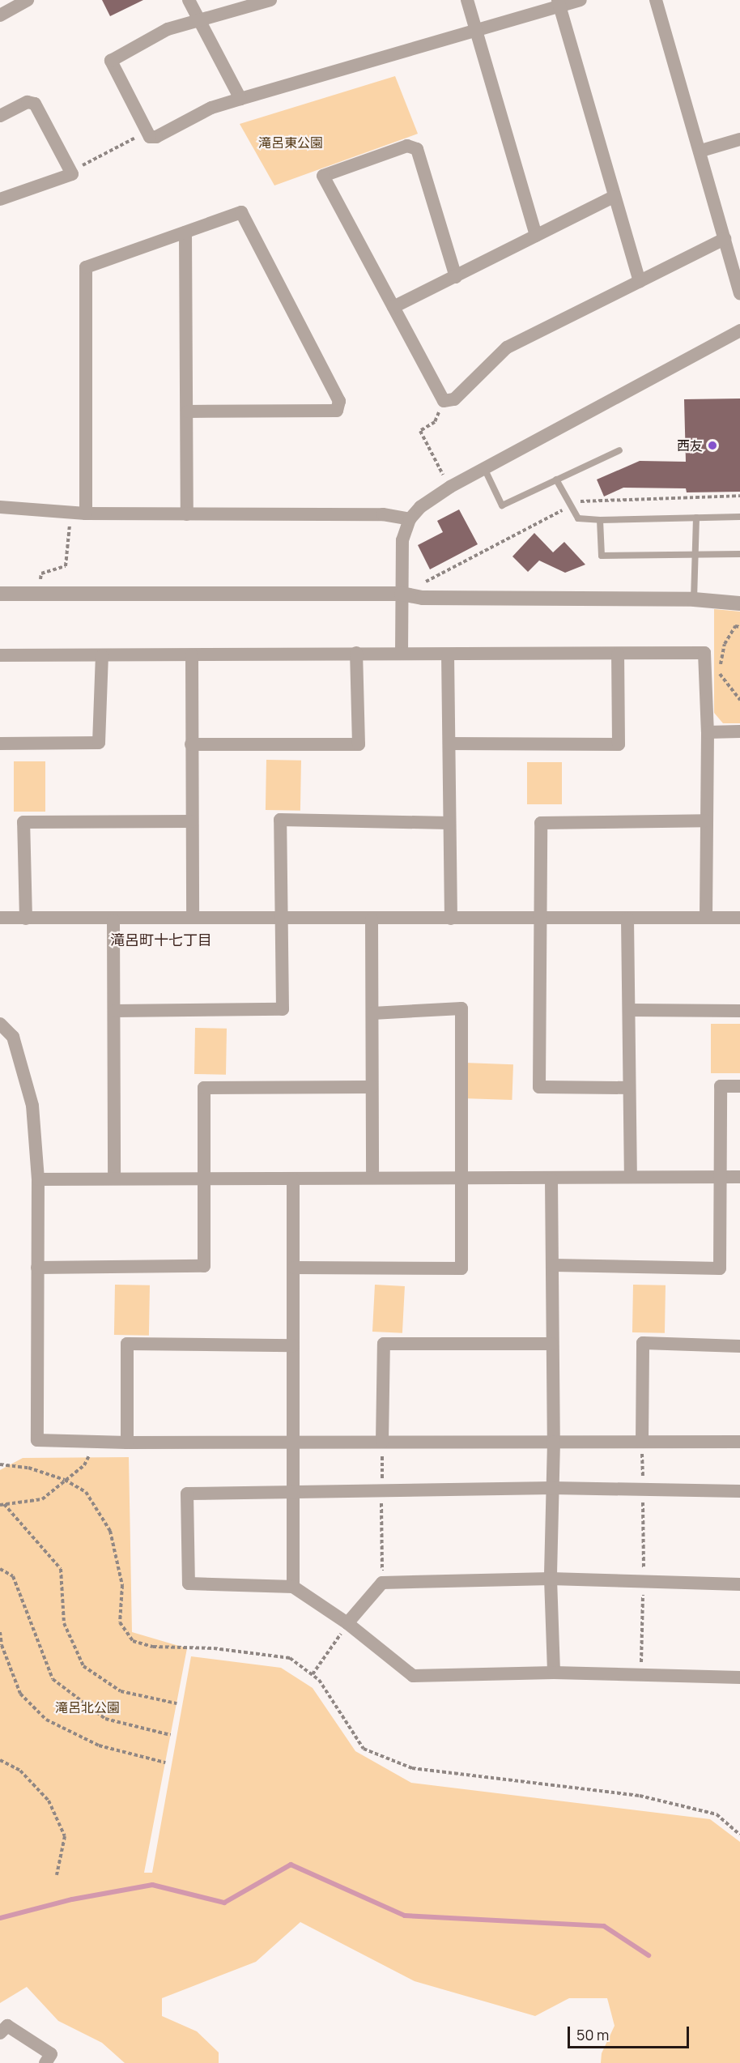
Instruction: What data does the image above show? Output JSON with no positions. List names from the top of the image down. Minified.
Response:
{"districts":["滝呂町十七丁目"],"parks":["滝呂東公園","滝呂北公園"],"places":["西友"],"scale_bar":"50 m"}
